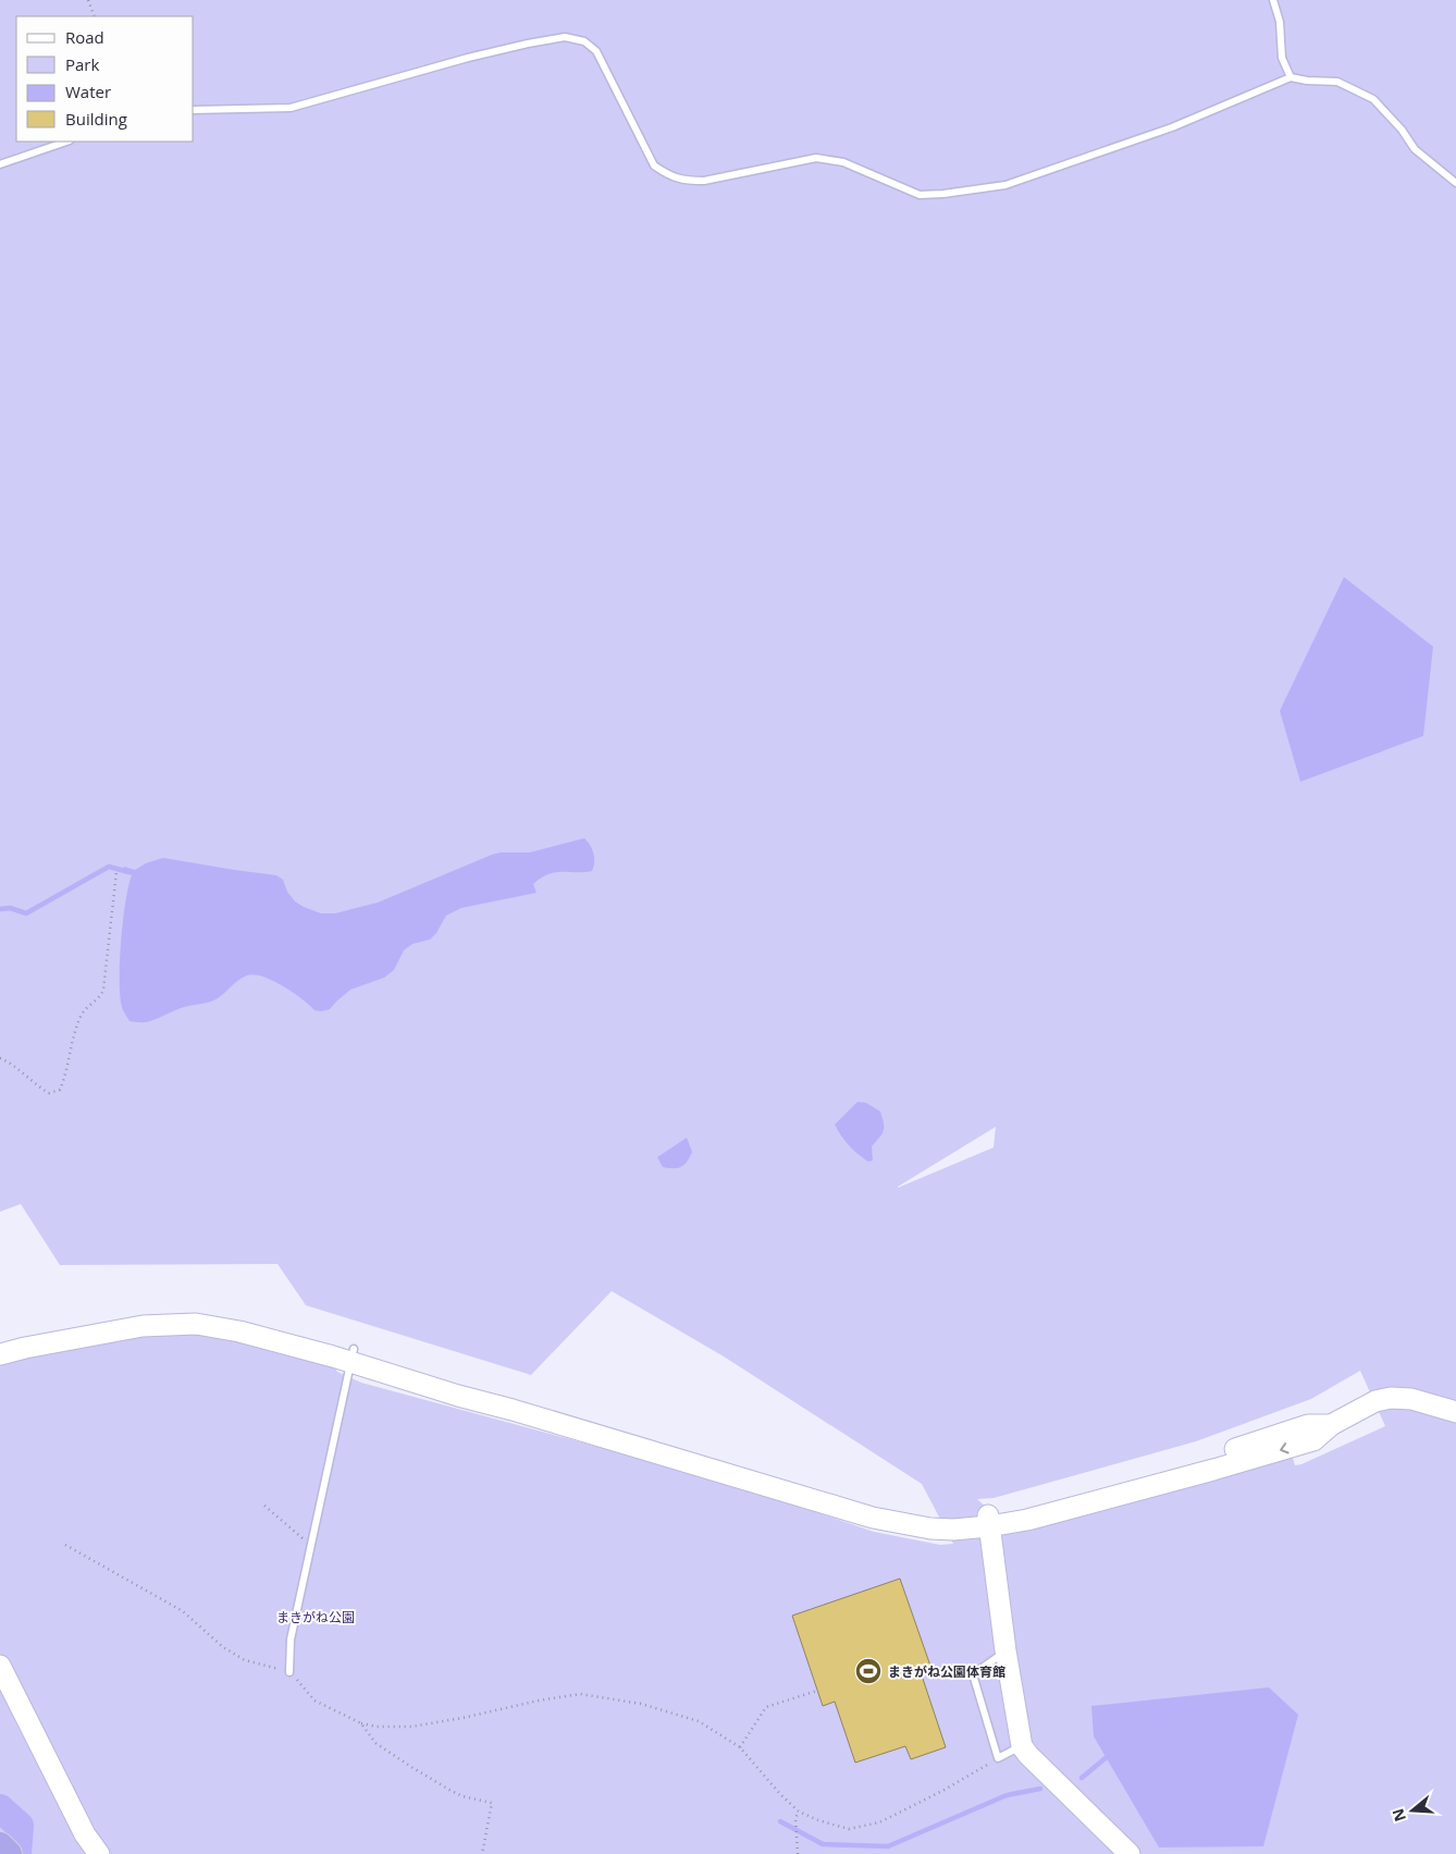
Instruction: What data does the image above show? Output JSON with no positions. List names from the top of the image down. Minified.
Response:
{"parks":["まきがね公園"],"places":{"sports":["まきがね公園体育館"]},"legend":["Road","Park","Water","Building"],"north":"left"}
